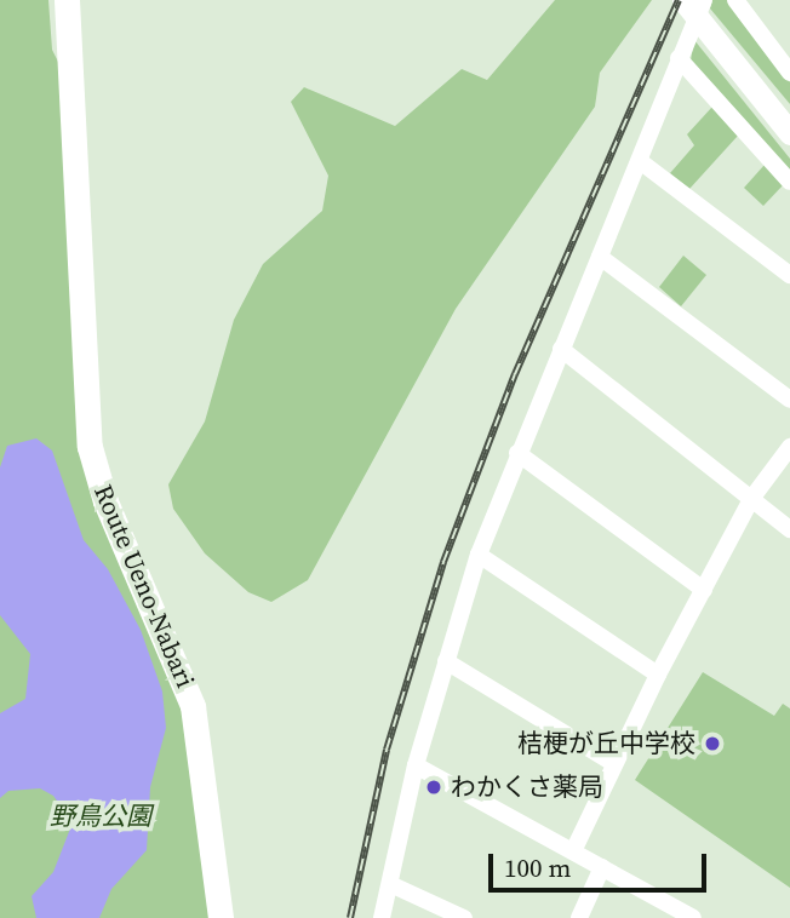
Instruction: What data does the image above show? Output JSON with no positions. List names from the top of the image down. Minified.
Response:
{"streets":{"main road":["Route Ueno-Nabari"]},"parks":["野鳥公園"],"places":["桔梗が丘中学校","わかくさ薬局"],"scale_bar":"100 m"}
